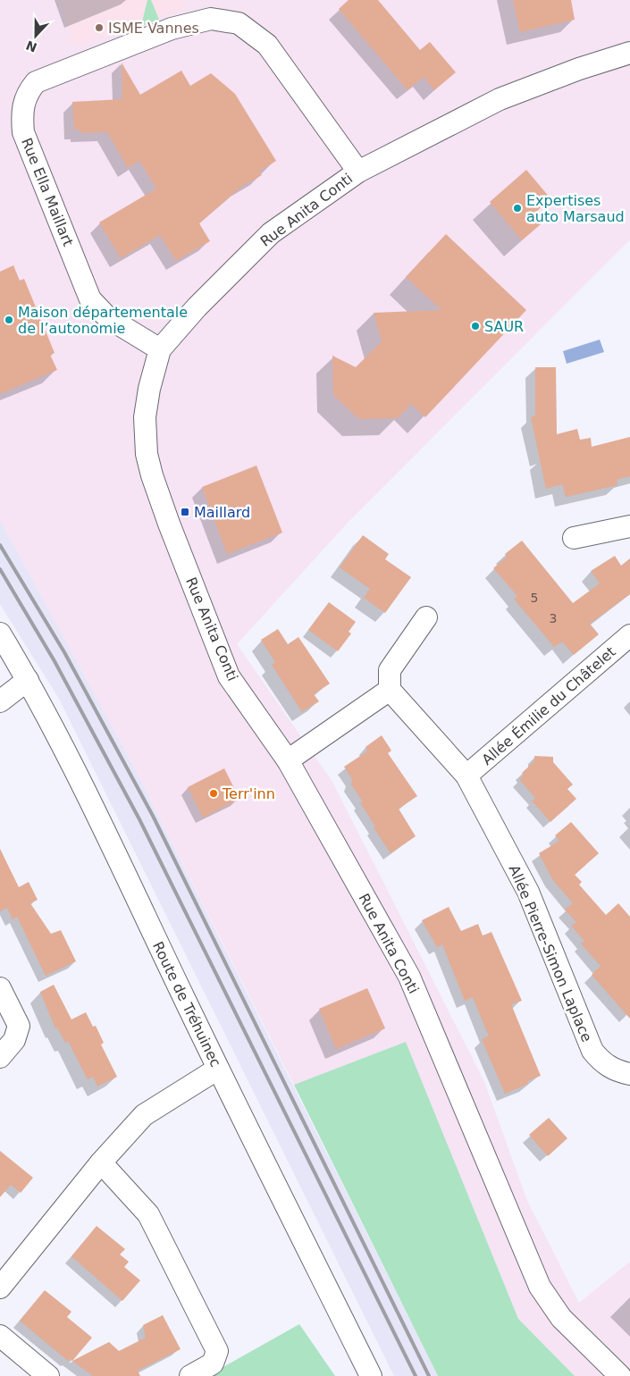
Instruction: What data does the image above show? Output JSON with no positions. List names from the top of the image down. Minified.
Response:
{"streets":{"street":["Rue Ella Maillart","Rue Anita Conti","Allée Émilie du Châtelet","Allée Pierre-Simon Laplace","Route de Tréhuinec"]},"crossings":[["Rue Ella Maillart","Rue Anita Conti"],["Allée Émilie du Châtelet","Allée Pierre-Simon Laplace"]],"places":{"other":["ISME Vannes","Expertises auto Marsaud","Maison départementale de l’autonomie","SAUR","Terr'inn"],"transit":["Maillard"]},"house_numbers":["5","3"],"north":"bottom"}
